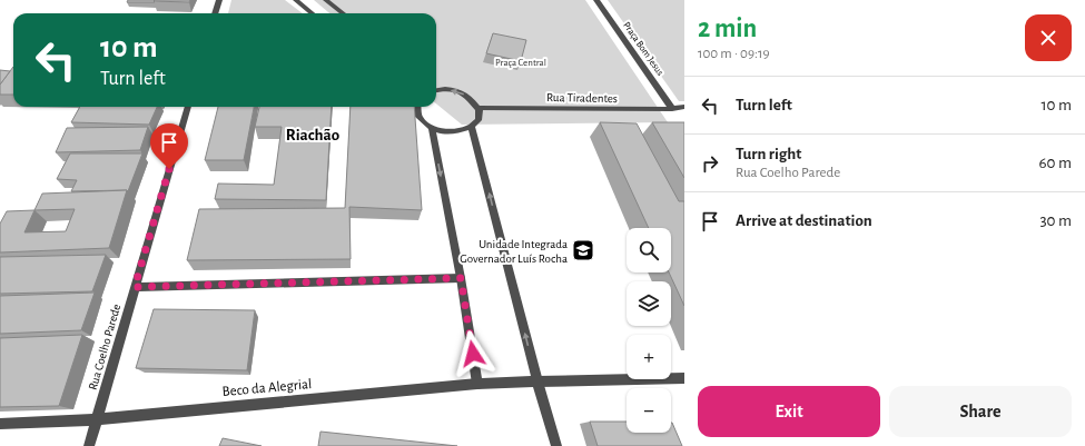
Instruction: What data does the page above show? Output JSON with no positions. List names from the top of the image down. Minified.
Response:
{"streets":{"street":["Praça Bom Jesus","Rua Tiradentes","Rua Coelho Parede","Beco da Alegrial"]},"crossings":[["Praça Bom Jesus","Rua Tiradentes"],["Rua Coelho Parede","Beco da Alegrial"]],"districts":["Riachão"],"parks":["Praça Central"],"places":{"school or university":["Unidade Integrada Governador Luís Rocha"]},"page":{"heading":["2 min","100 m · 09:19"],"turn":["10 m","Turn left"],"list":[{"name":"Turn left","value":"10 m"},{"name":"Turn right","note":"Rua Coelho Parede","value":"60 m"},{"name":"Arrive at destination","value":"30 m"}],"map_buttons":["+","−"],"buttons":["Exit","Share"]}}
